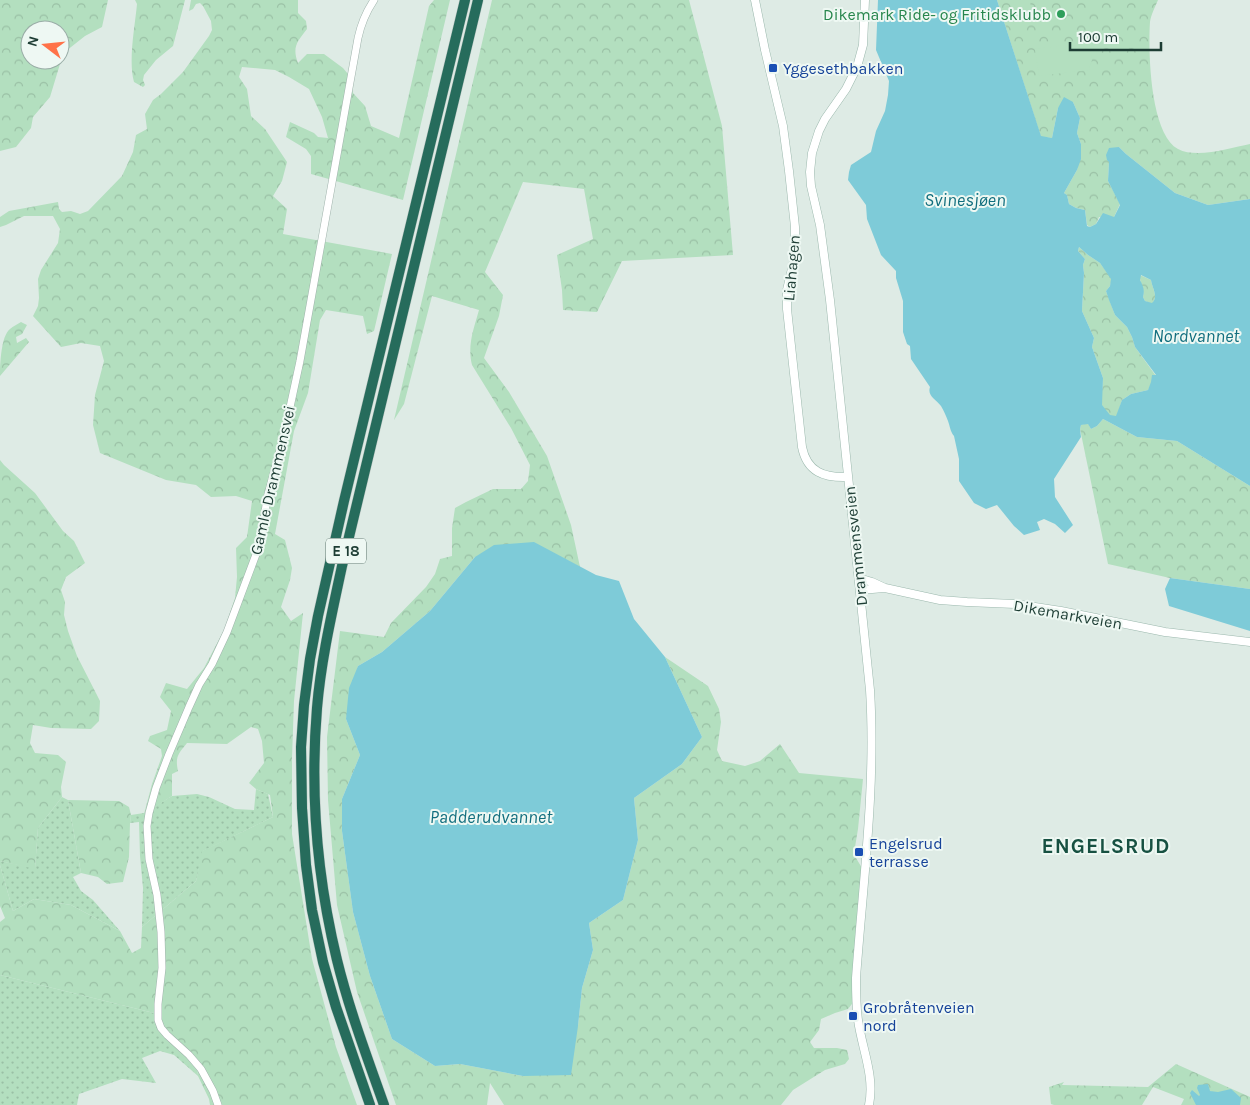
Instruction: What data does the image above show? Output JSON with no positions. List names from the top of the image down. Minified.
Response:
{"streets":{"highway":["E 18"],"main road":["Liahagen","Drammensveien","Dikemarkveien"],"street":["Gamle Drammensvei"]},"crossings":[["Liahagen","Drammensveien"],["Drammensveien","Dikemarkveien"]],"districts":["ENGELSRUD"],"water":["Svinesjøen","Nordvannet","Padderudvannet"],"places":{"other":["Dikemark Ride- og Fritidsklubb"],"transit":["Yggesethbakken","Engelsrud terrasse","Grobråtenveien nord"]},"scale_bar":"100 m","north":"left"}
